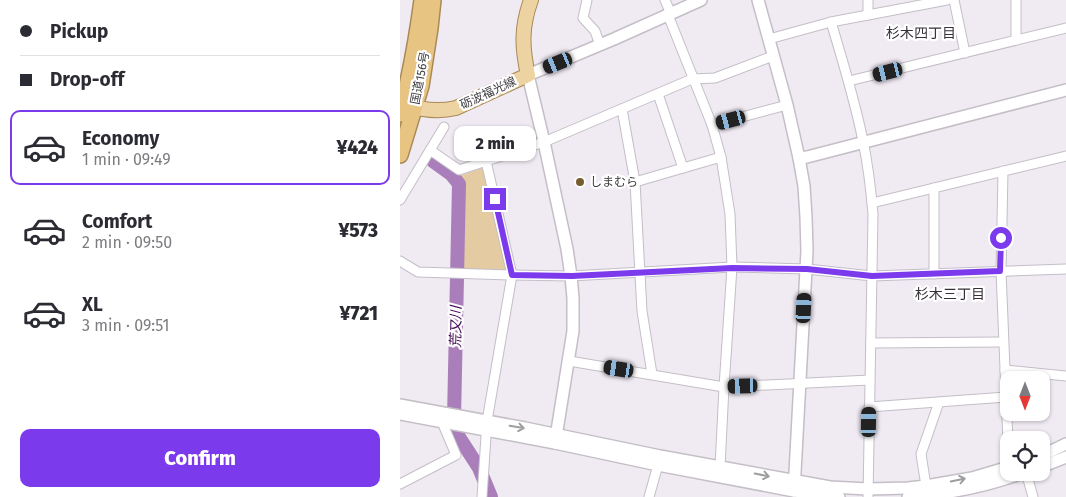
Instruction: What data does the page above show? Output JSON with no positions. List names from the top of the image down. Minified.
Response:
{"streets":{"highway":["国道156号"],"main road":["砺波福光線"]},"crossings":[["国道156号","砺波福光線"]],"districts":["杉木四丁目","杉木三丁目"],"water":["荒又川"],"places":["しまむら"],"north":"bottom","page":{"banner":["Pickup","Drop-off"],"list":[{"name":"Economy","note":"1 min · 09:49","value":"¥424"},{"name":"Comfort","note":"2 min · 09:50","value":"¥573"},{"name":"XL","note":"3 min · 09:51","value":"¥721"}],"bubble":"2 min","buttons":"Confirm"}}
